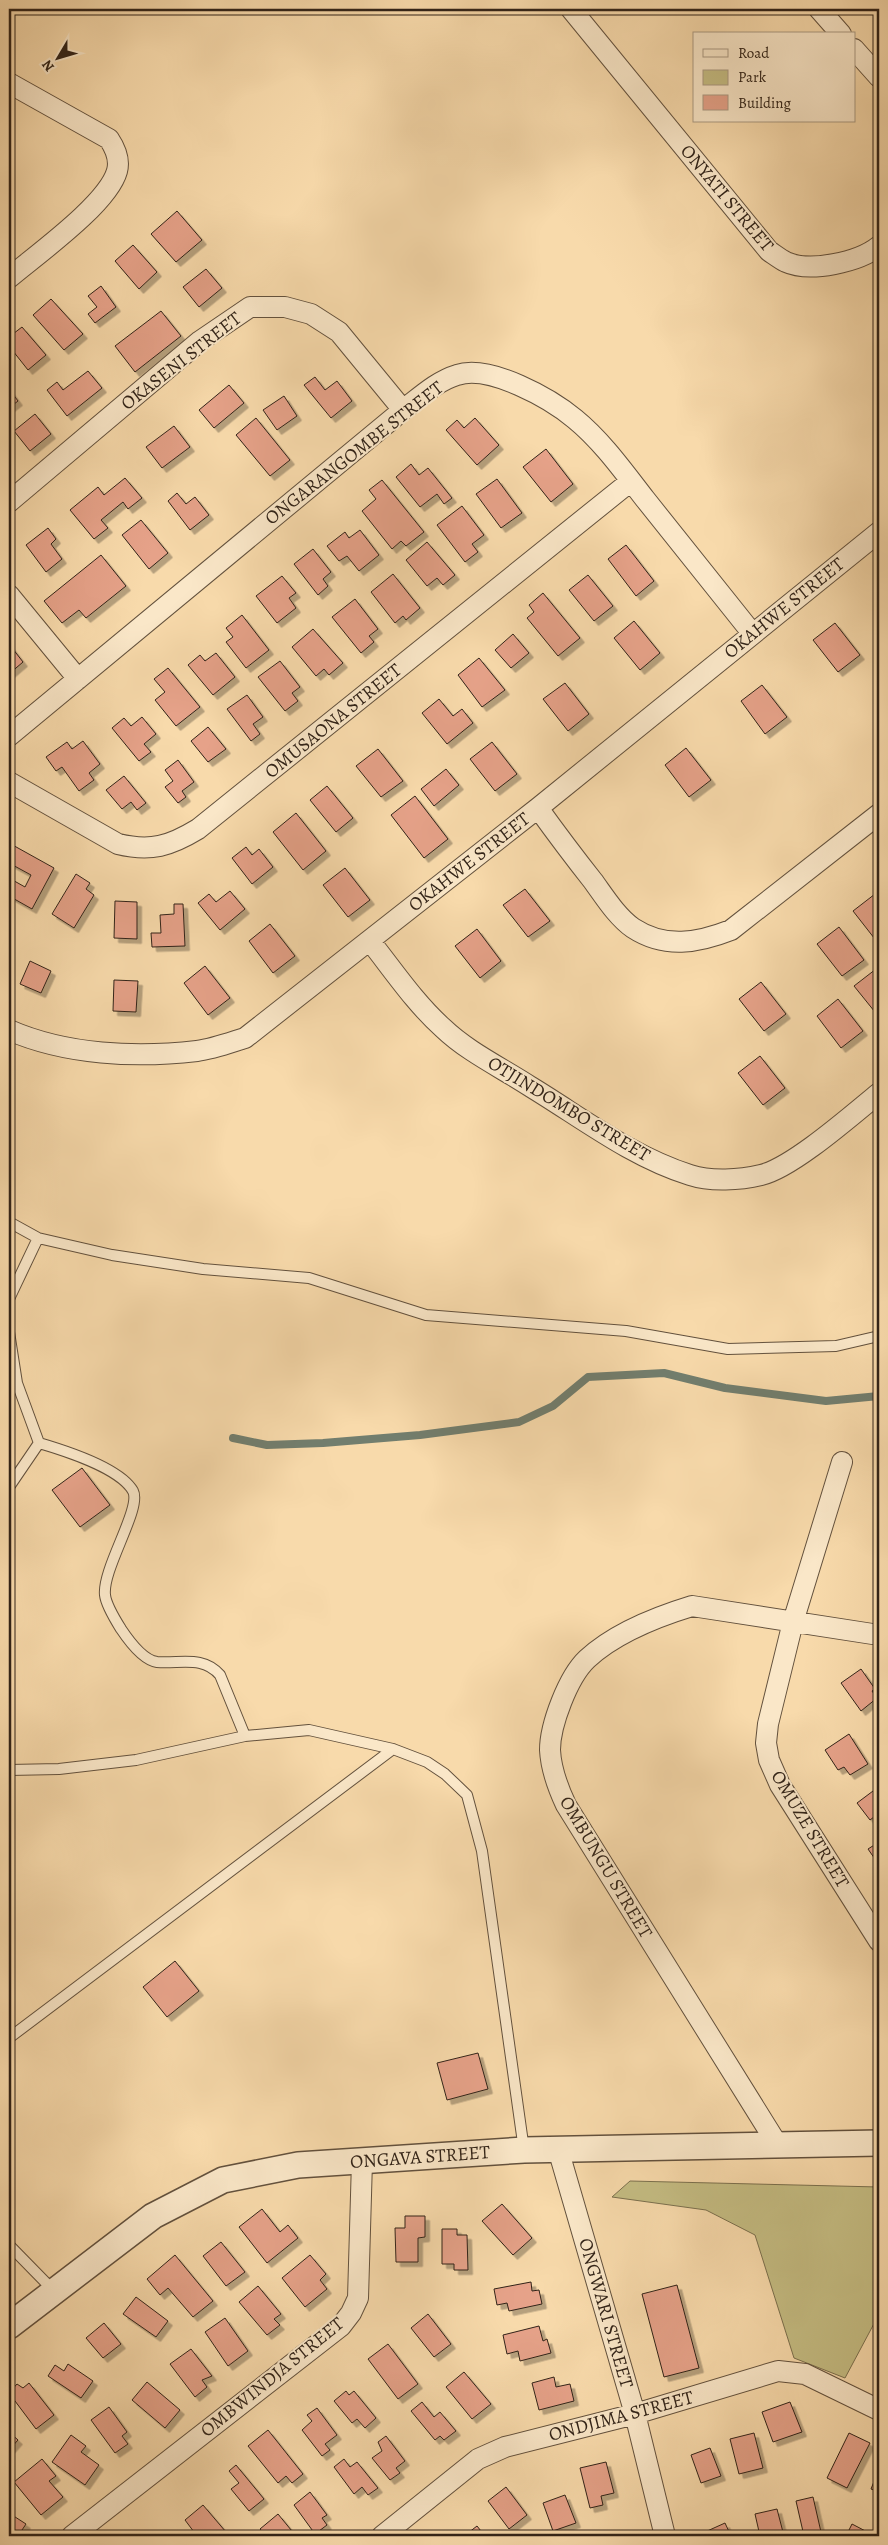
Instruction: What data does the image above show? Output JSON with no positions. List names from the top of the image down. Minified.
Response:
{"streets":{"street":["ONYATI STREET","OKASENI STREET","ONGARANGOMBE STREET","OKAHWE STREET","OMUSAONA STREET","OTJINDOMBO STREET","OMUZE STREET","OMBUNGU STREET","ONGAVA STREET","ONGWARI STREET","OMBWINDJA STREET","ONDJIMA STREET"]},"crossings":[["OKASENI STREET","ONGARANGOMBE STREET"],["ONGARANGOMBE STREET","OKAHWE STREET"],["ONGARANGOMBE STREET","OMUSAONA STREET"],["OKAHWE STREET","OTJINDOMBO STREET"],["OMUZE STREET","OMBUNGU STREET"],["OMBUNGU STREET","ONGAVA STREET"],["ONGAVA STREET","ONGWARI STREET"],["ONGAVA STREET","OMBWINDJA STREET"],["ONGWARI STREET","ONDJIMA STREET"]],"legend":["Road","Park","Building"],"north":"bottom left"}
